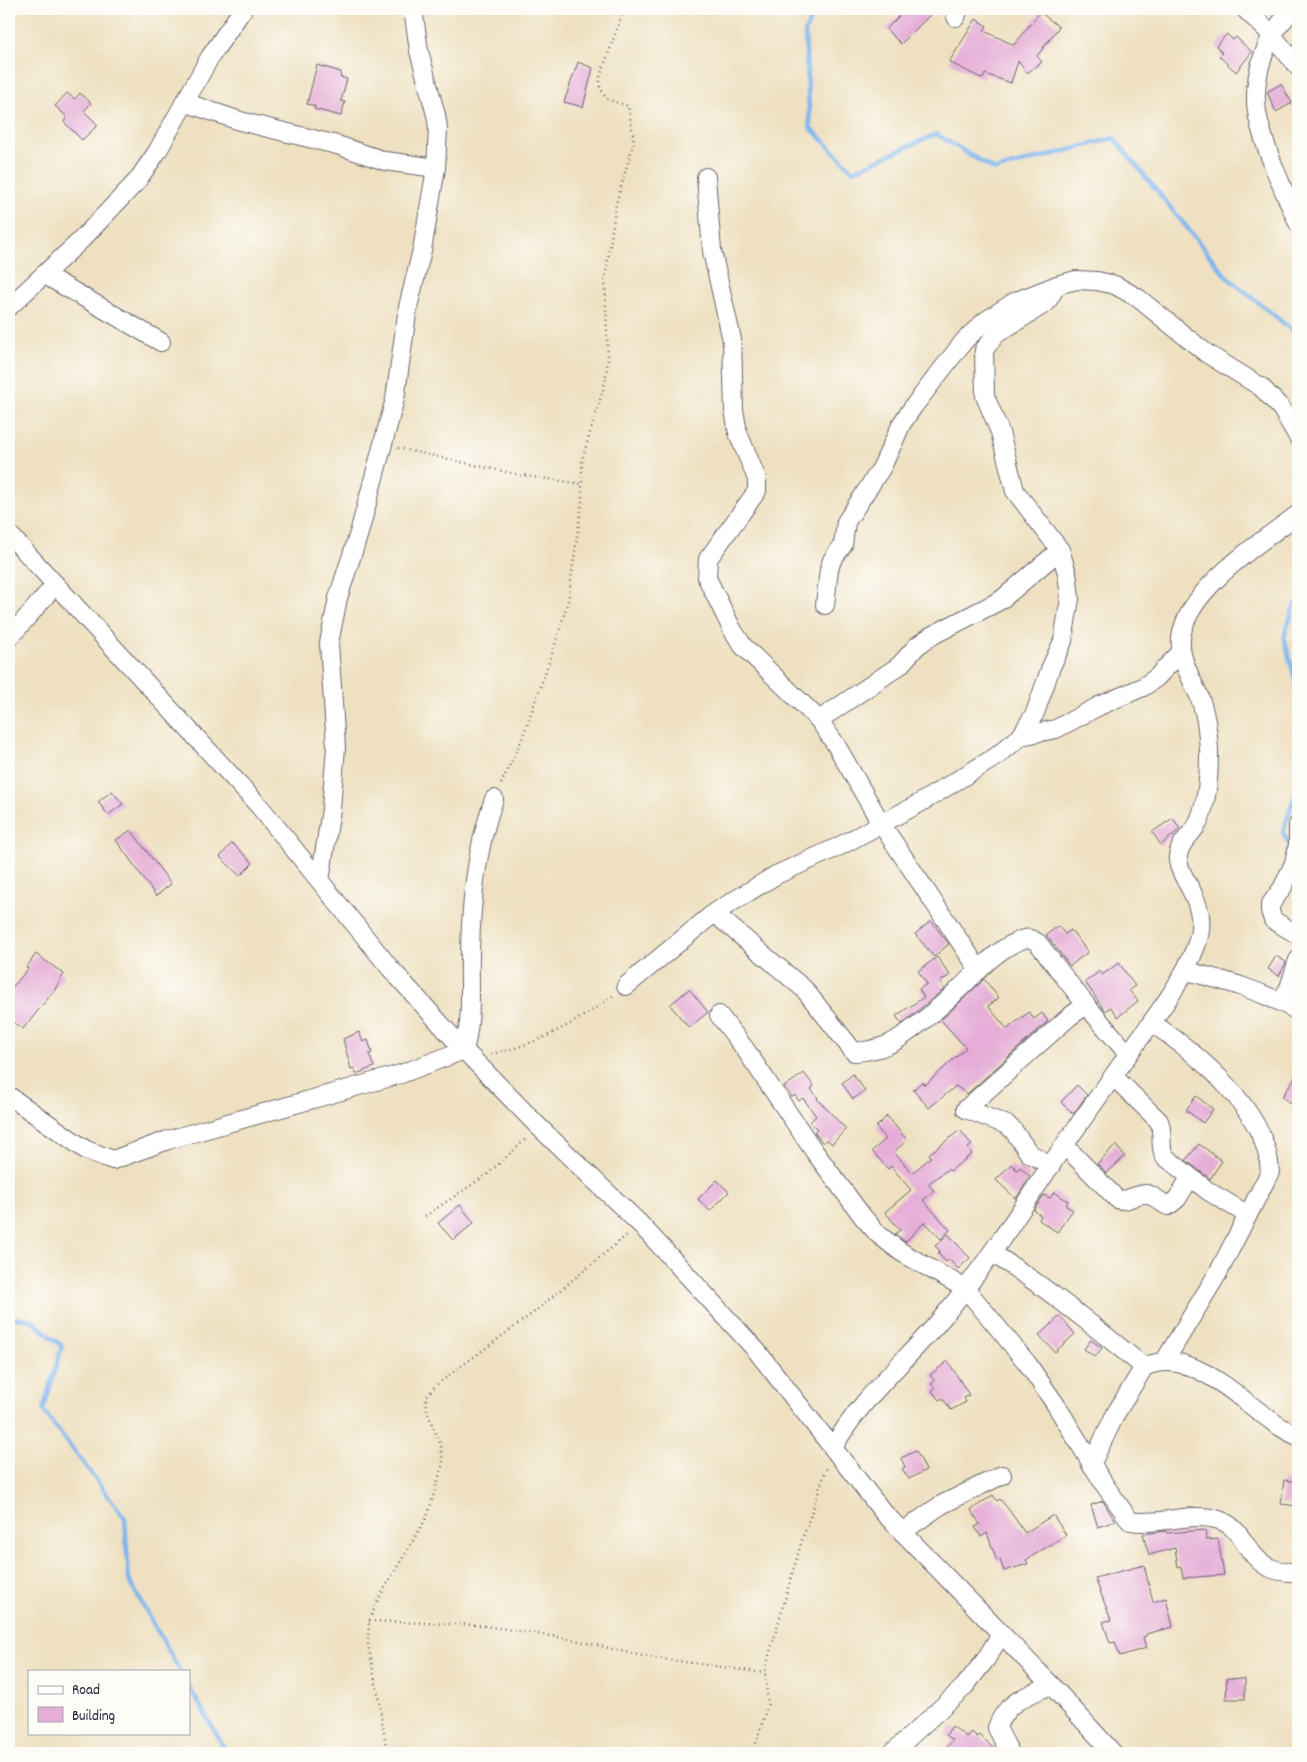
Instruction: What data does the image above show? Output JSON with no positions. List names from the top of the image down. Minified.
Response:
{"legend":["Road","Building"]}
